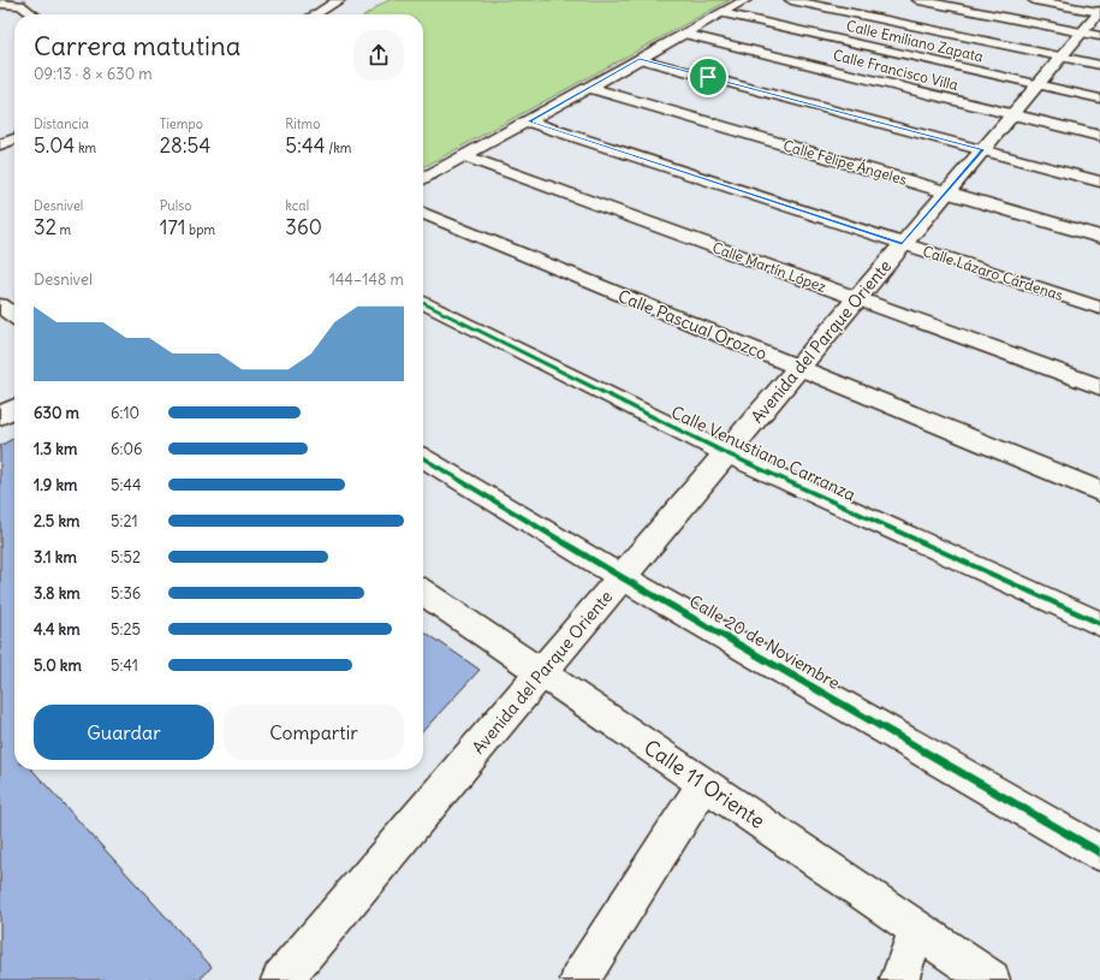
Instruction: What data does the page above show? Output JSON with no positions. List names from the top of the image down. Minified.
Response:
{"streets":{"street":["Calle Emiliano Zapata","Calle Francisco Villa","Calle Felipe Ángeles","Calle Martín López","Calle Lázaro Cárdenas","Calle Pascual Orozco","Avenida del Parque Oriente","Calle Venustiano Carranza","Calle 20 de Noviembre","Calle 11 Oriente"]},"crossings":[["Calle Emiliano Zapata","Avenida del Parque Oriente"],["Calle Francisco Villa","Avenida del Parque Oriente"],["Calle Felipe Ángeles","Avenida del Parque Oriente"],["Calle Martín López","Avenida del Parque Oriente"],["Calle Lázaro Cárdenas","Avenida del Parque Oriente"],["Calle Pascual Orozco","Avenida del Parque Oriente"],["Avenida del Parque Oriente","Calle Venustiano Carranza"],["Avenida del Parque Oriente","Calle 20 de Noviembre"],["Avenida del Parque Oriente","Calle 11 Oriente"]],"page":{"heading":["Carrera matutina","09:13 · 8 × 630 m"],"stats":[["Distancia","5.04 km"],["Tiempo","28:54"],["Ritmo","5:44 /km"],["Desnivel","32 m"],["Pulso","171 bpm"],["kcal","360"]],"chart":["Desnivel","144–148 m"],"list":[{"name":"630 m","note":"6:10"},{"name":"1.3 km","note":"6:06"},{"name":"1.9 km","note":"5:44"},{"name":"2.5 km","note":"5:21"},{"name":"3.1 km","note":"5:52"},{"name":"3.8 km","note":"5:36"},{"name":"4.4 km","note":"5:25"},{"name":"5.0 km","note":"5:41"}],"buttons":["Guardar","Compartir"]}}
